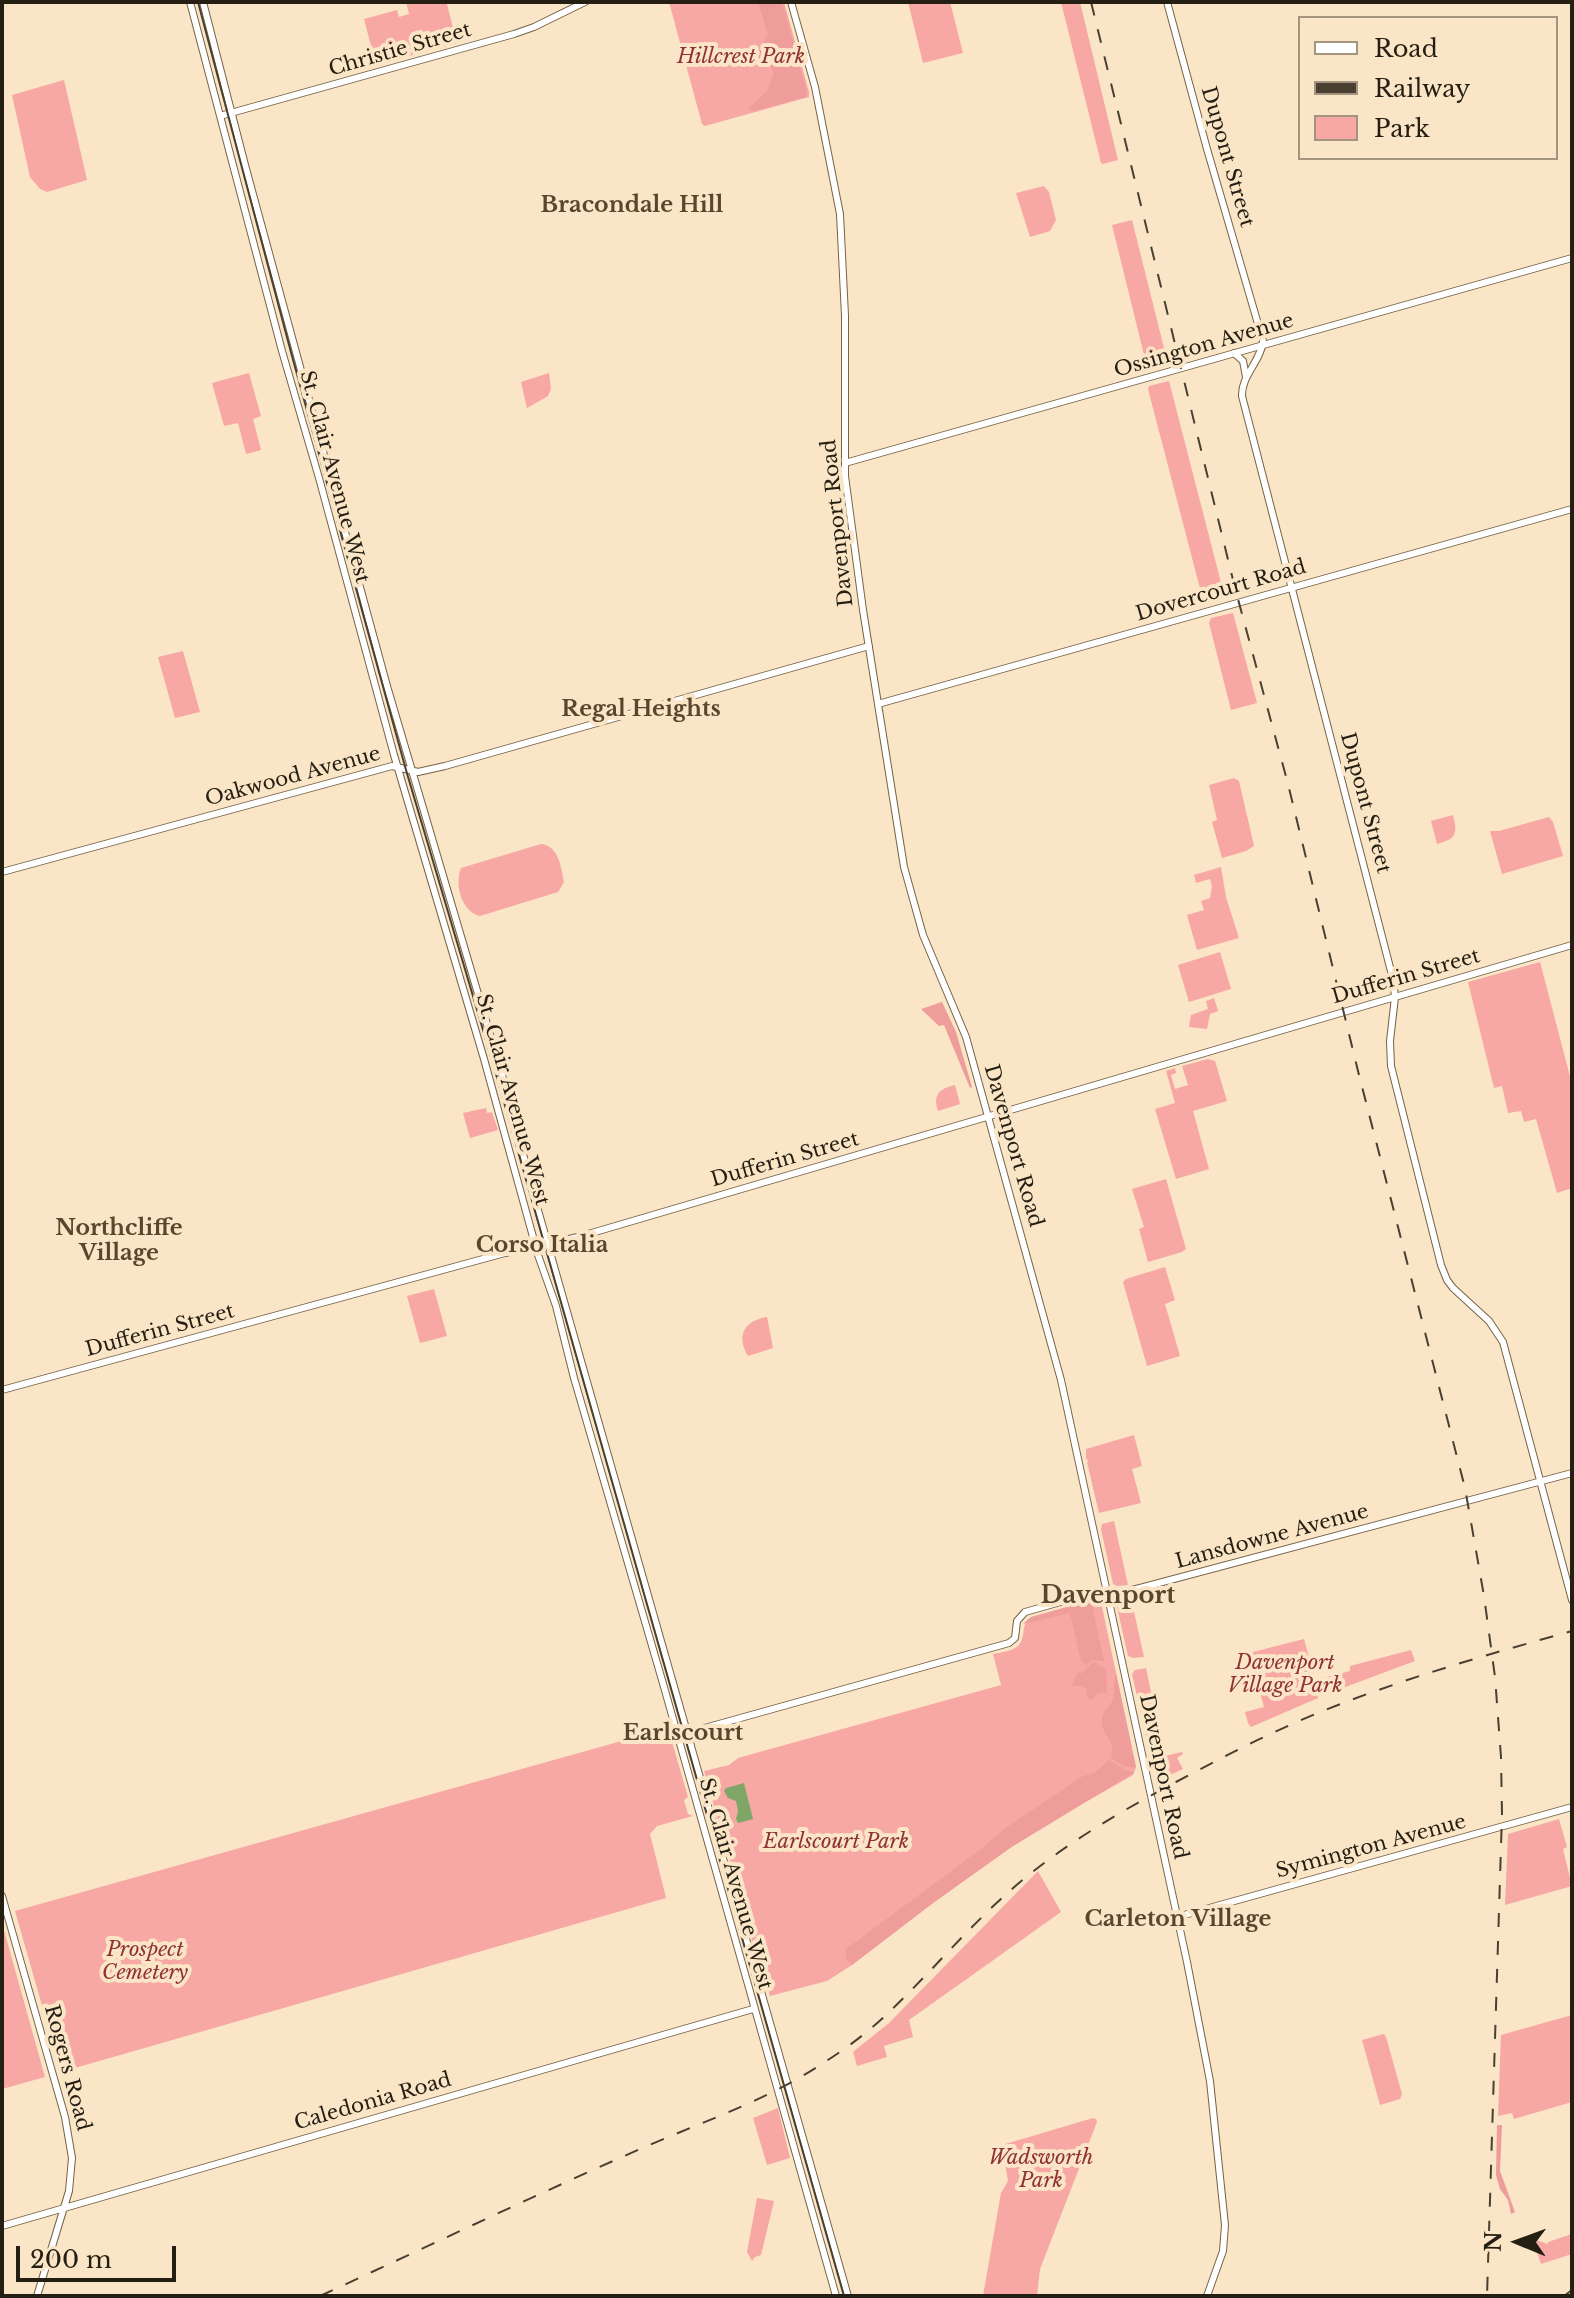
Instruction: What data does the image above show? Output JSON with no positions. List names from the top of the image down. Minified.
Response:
{"streets":{"main road":["Christie Street","Dupont Street","Ossington Avenue","St. Clair Avenue West","Davenport Road","Dovercourt Road","Oakwood Avenue","Dufferin Street","Lansdowne Avenue","Symington Avenue","Rogers Road","Caledonia Road"]},"crossings":[["Christie Street","St. Clair Avenue West"],["Dupont Street","Ossington Avenue"],["Dupont Street","Dovercourt Road"],["Dupont Street","Dufferin Street"],["Dupont Street","Lansdowne Avenue"],["Ossington Avenue","Davenport Road"],["St. Clair Avenue West","Oakwood Avenue"],["St. Clair Avenue West","Dufferin Street"],["St. Clair Avenue West","Lansdowne Avenue"],["St. Clair Avenue West","Caledonia Road"],["Davenport Road","Dovercourt Road"],["Davenport Road","Oakwood Avenue"],["Davenport Road","Dufferin Street"],["Davenport Road","Lansdowne Avenue"],["Davenport Road","Symington Avenue"],["Rogers Road","Caledonia Road"]],"districts":["Bracondale Hill","Regal Heights","Northcliffe Village","Corso Italia","Davenport","Earlscourt","Carleton Village"],"parks":["Hillcrest Park","Davenport Village Park","Earlscourt Park","Prospect Cemetery","Wadsworth Park"],"legend":["Road","Railway","Park"],"scale_bar":"200 m","north":"left"}
